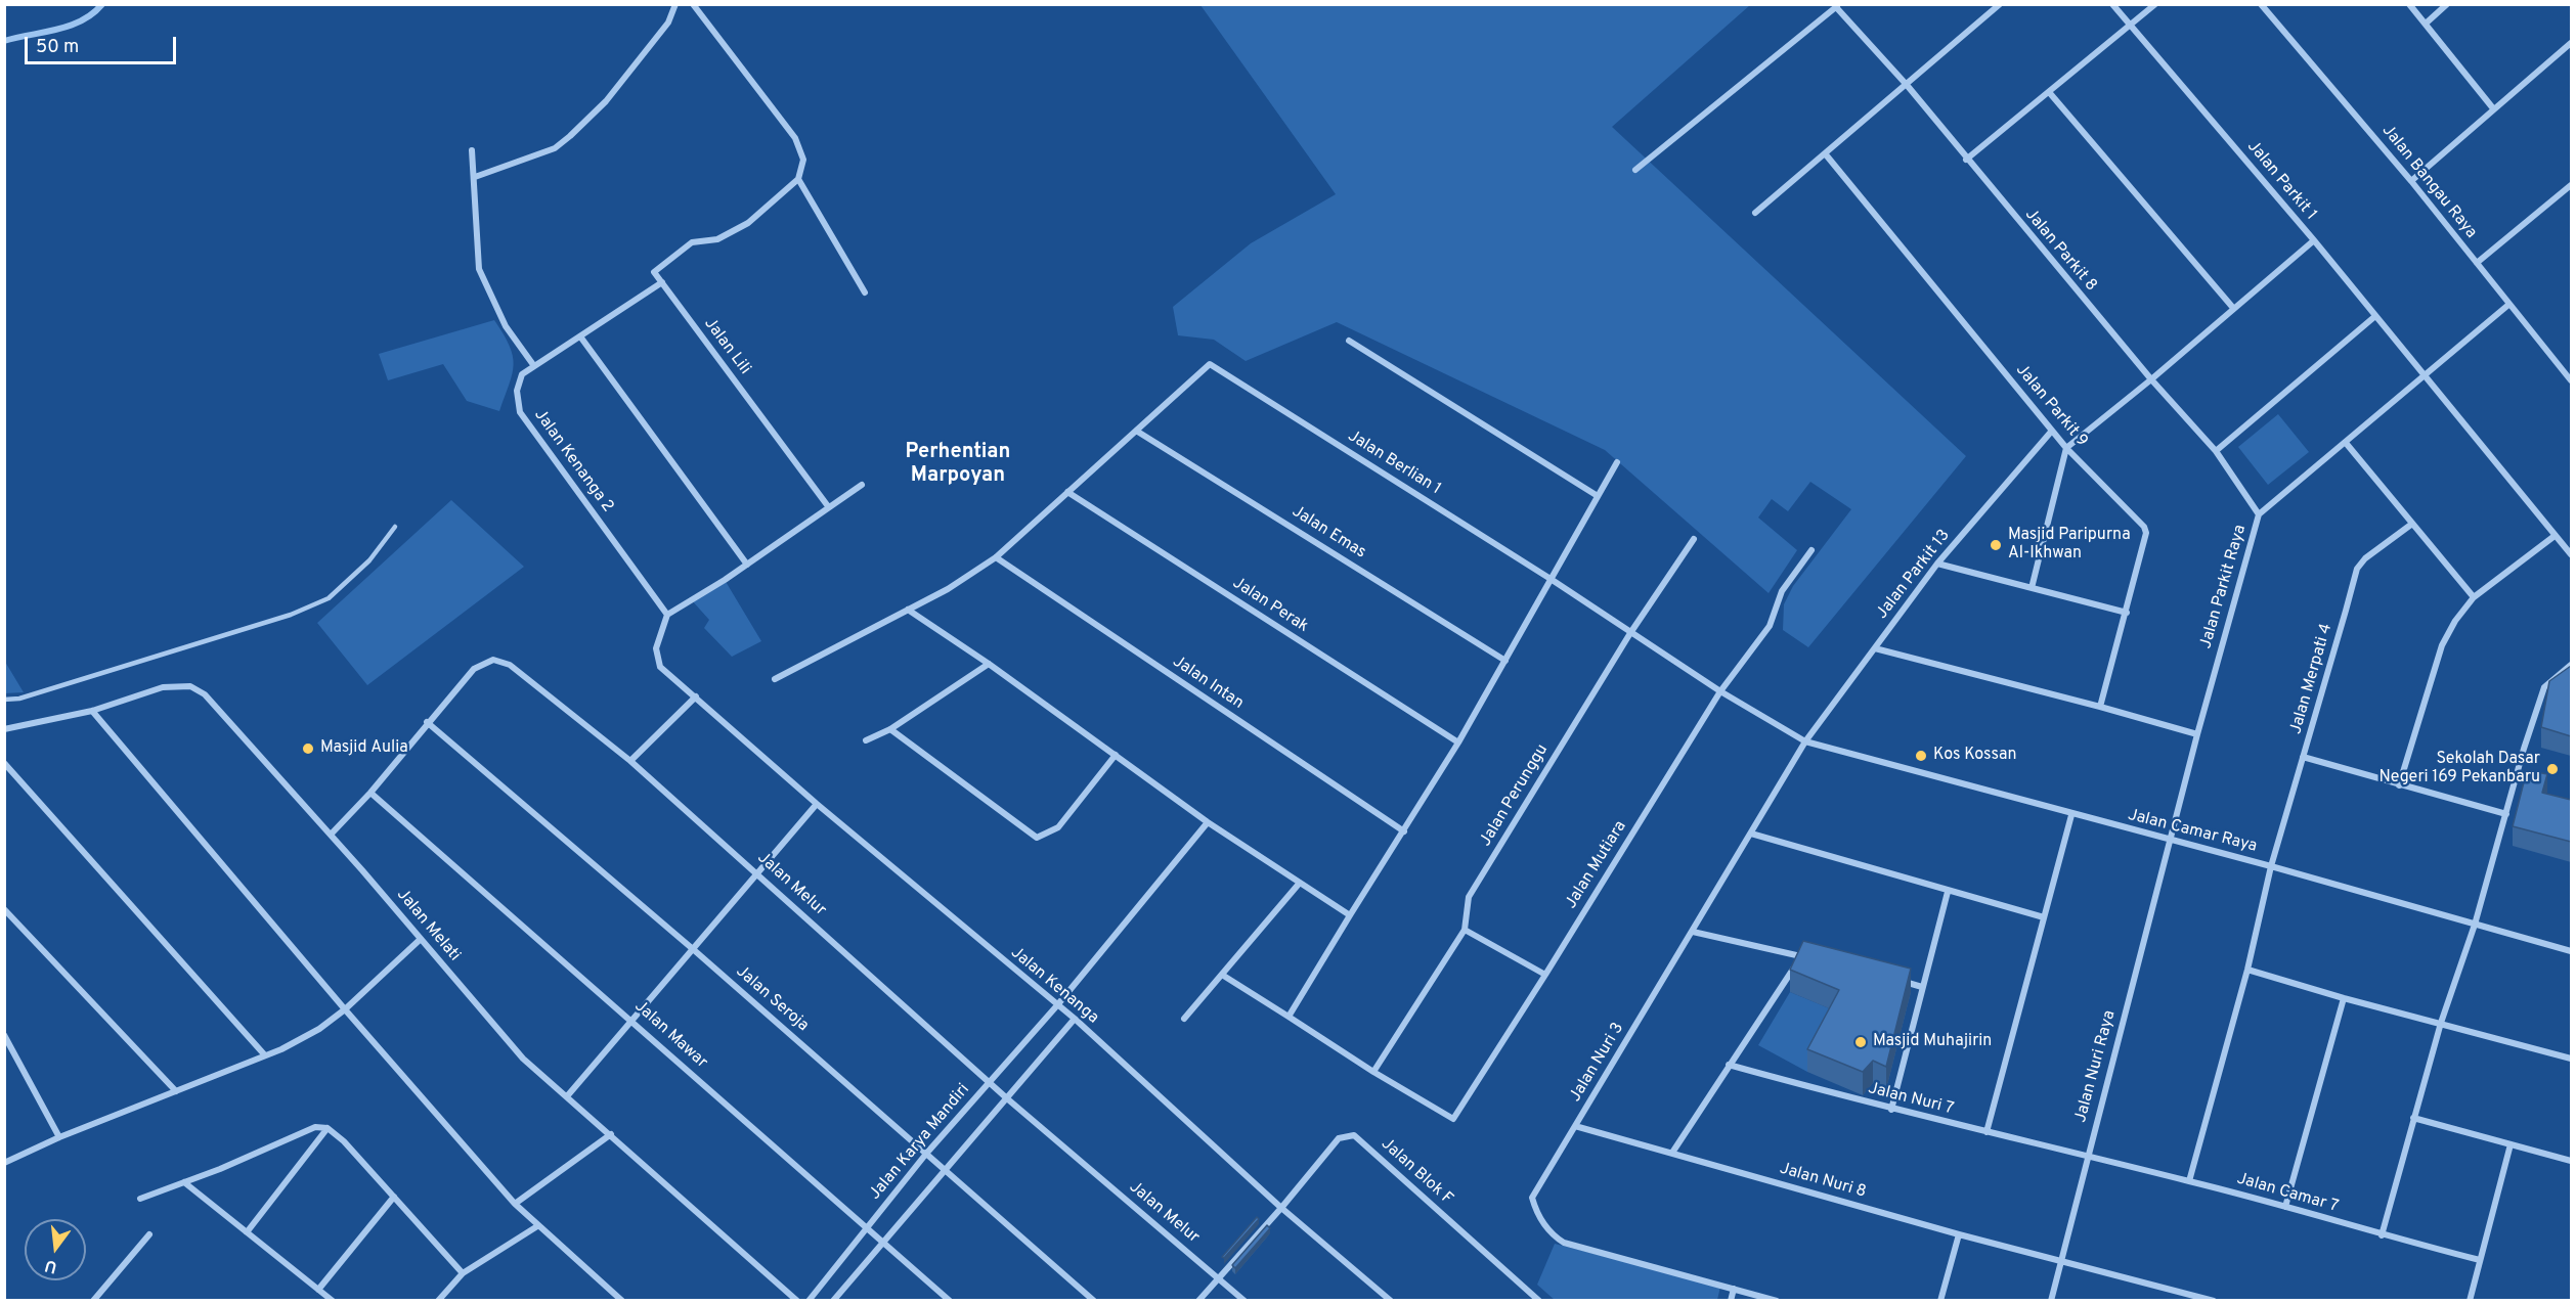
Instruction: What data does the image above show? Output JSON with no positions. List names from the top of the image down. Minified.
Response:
{"streets":{"street":["Jalan Parkit 1","Jalan Bangau Raya","Jalan Parkit 8","Jalan Lili","Jalan Parkit 9","Jalan Kenanga 2","Jalan Berlian 1","Jalan Emas","Jalan Parkit 13","Jalan Parkit Raya","Jalan Perak","Jalan Merpati 4","Jalan Intan","Jalan Perunggu","Jalan Camar Raya","Jalan Mutiara","Jalan Melur","Jalan Melati","Jalan Kenanga","Jalan Seroja","Jalan Mawar","Jalan Nuri 3","Jalan Nuri Raya","Jalan Nuri 7","Jalan Karya Mandiri","Jalan Blok F","Jalan Nuri 8","Jalan Camar 7"]},"crossings":[["Jalan Parkit 1","Jalan Parkit Raya"],["Jalan Bangau Raya","Jalan Parkit Raya"],["Jalan Parkit 8","Jalan Parkit Raya"],["Jalan Parkit 9","Jalan Parkit 13"],["Jalan Kenanga 2","Jalan Kenanga"],["Jalan Berlian 1","Jalan Emas"],["Jalan Berlian 1","Jalan Parkit 13"],["Jalan Berlian 1","Jalan Perak"],["Jalan Berlian 1","Jalan Intan"],["Jalan Berlian 1","Jalan Perunggu"],["Jalan Berlian 1","Jalan Camar Raya"],["Jalan Berlian 1","Jalan Mutiara"],["Jalan Berlian 1","Jalan Nuri 3"],["Jalan Parkit 13","Jalan Camar Raya"],["Jalan Parkit 13","Jalan Nuri 3"],["Jalan Parkit Raya","Jalan Camar Raya"],["Jalan Parkit Raya","Jalan Nuri Raya"],["Jalan Merpati 4","Jalan Camar Raya"],["Jalan Merpati 4","Jalan Camar 7"],["Jalan Perunggu","Jalan Mutiara"],["Jalan Camar Raya","Jalan Nuri 3"],["Jalan Camar Raya","Jalan Nuri Raya"],["Jalan Melur","Jalan Melati"],["Jalan Melur","Jalan Seroja"],["Jalan Melur","Jalan Mawar"],["Jalan Melur","Jalan Karya Mandiri"],["Jalan Kenanga","Jalan Karya Mandiri"],["Jalan Kenanga","Jalan Blok F"],["Jalan Seroja","Jalan Karya Mandiri"],["Jalan Mawar","Jalan Karya Mandiri"],["Jalan Nuri 3","Jalan Nuri 8"],["Jalan Nuri Raya","Jalan Nuri 7"],["Jalan Nuri Raya","Jalan Nuri 8"],["Jalan Nuri Raya","Jalan Camar 7"],["Jalan Nuri 7","Jalan Camar 7"]],"districts":["Perhentian Marpoyan"],"places":["Masjid Paripurna Al-Ikhwan","Masjid Aulia","Kos Kossan","Sekolah Dasar Negeri 169 Pekanbaru","Masjid Muhajirin"],"scale_bar":"50 m","north":"bottom"}
